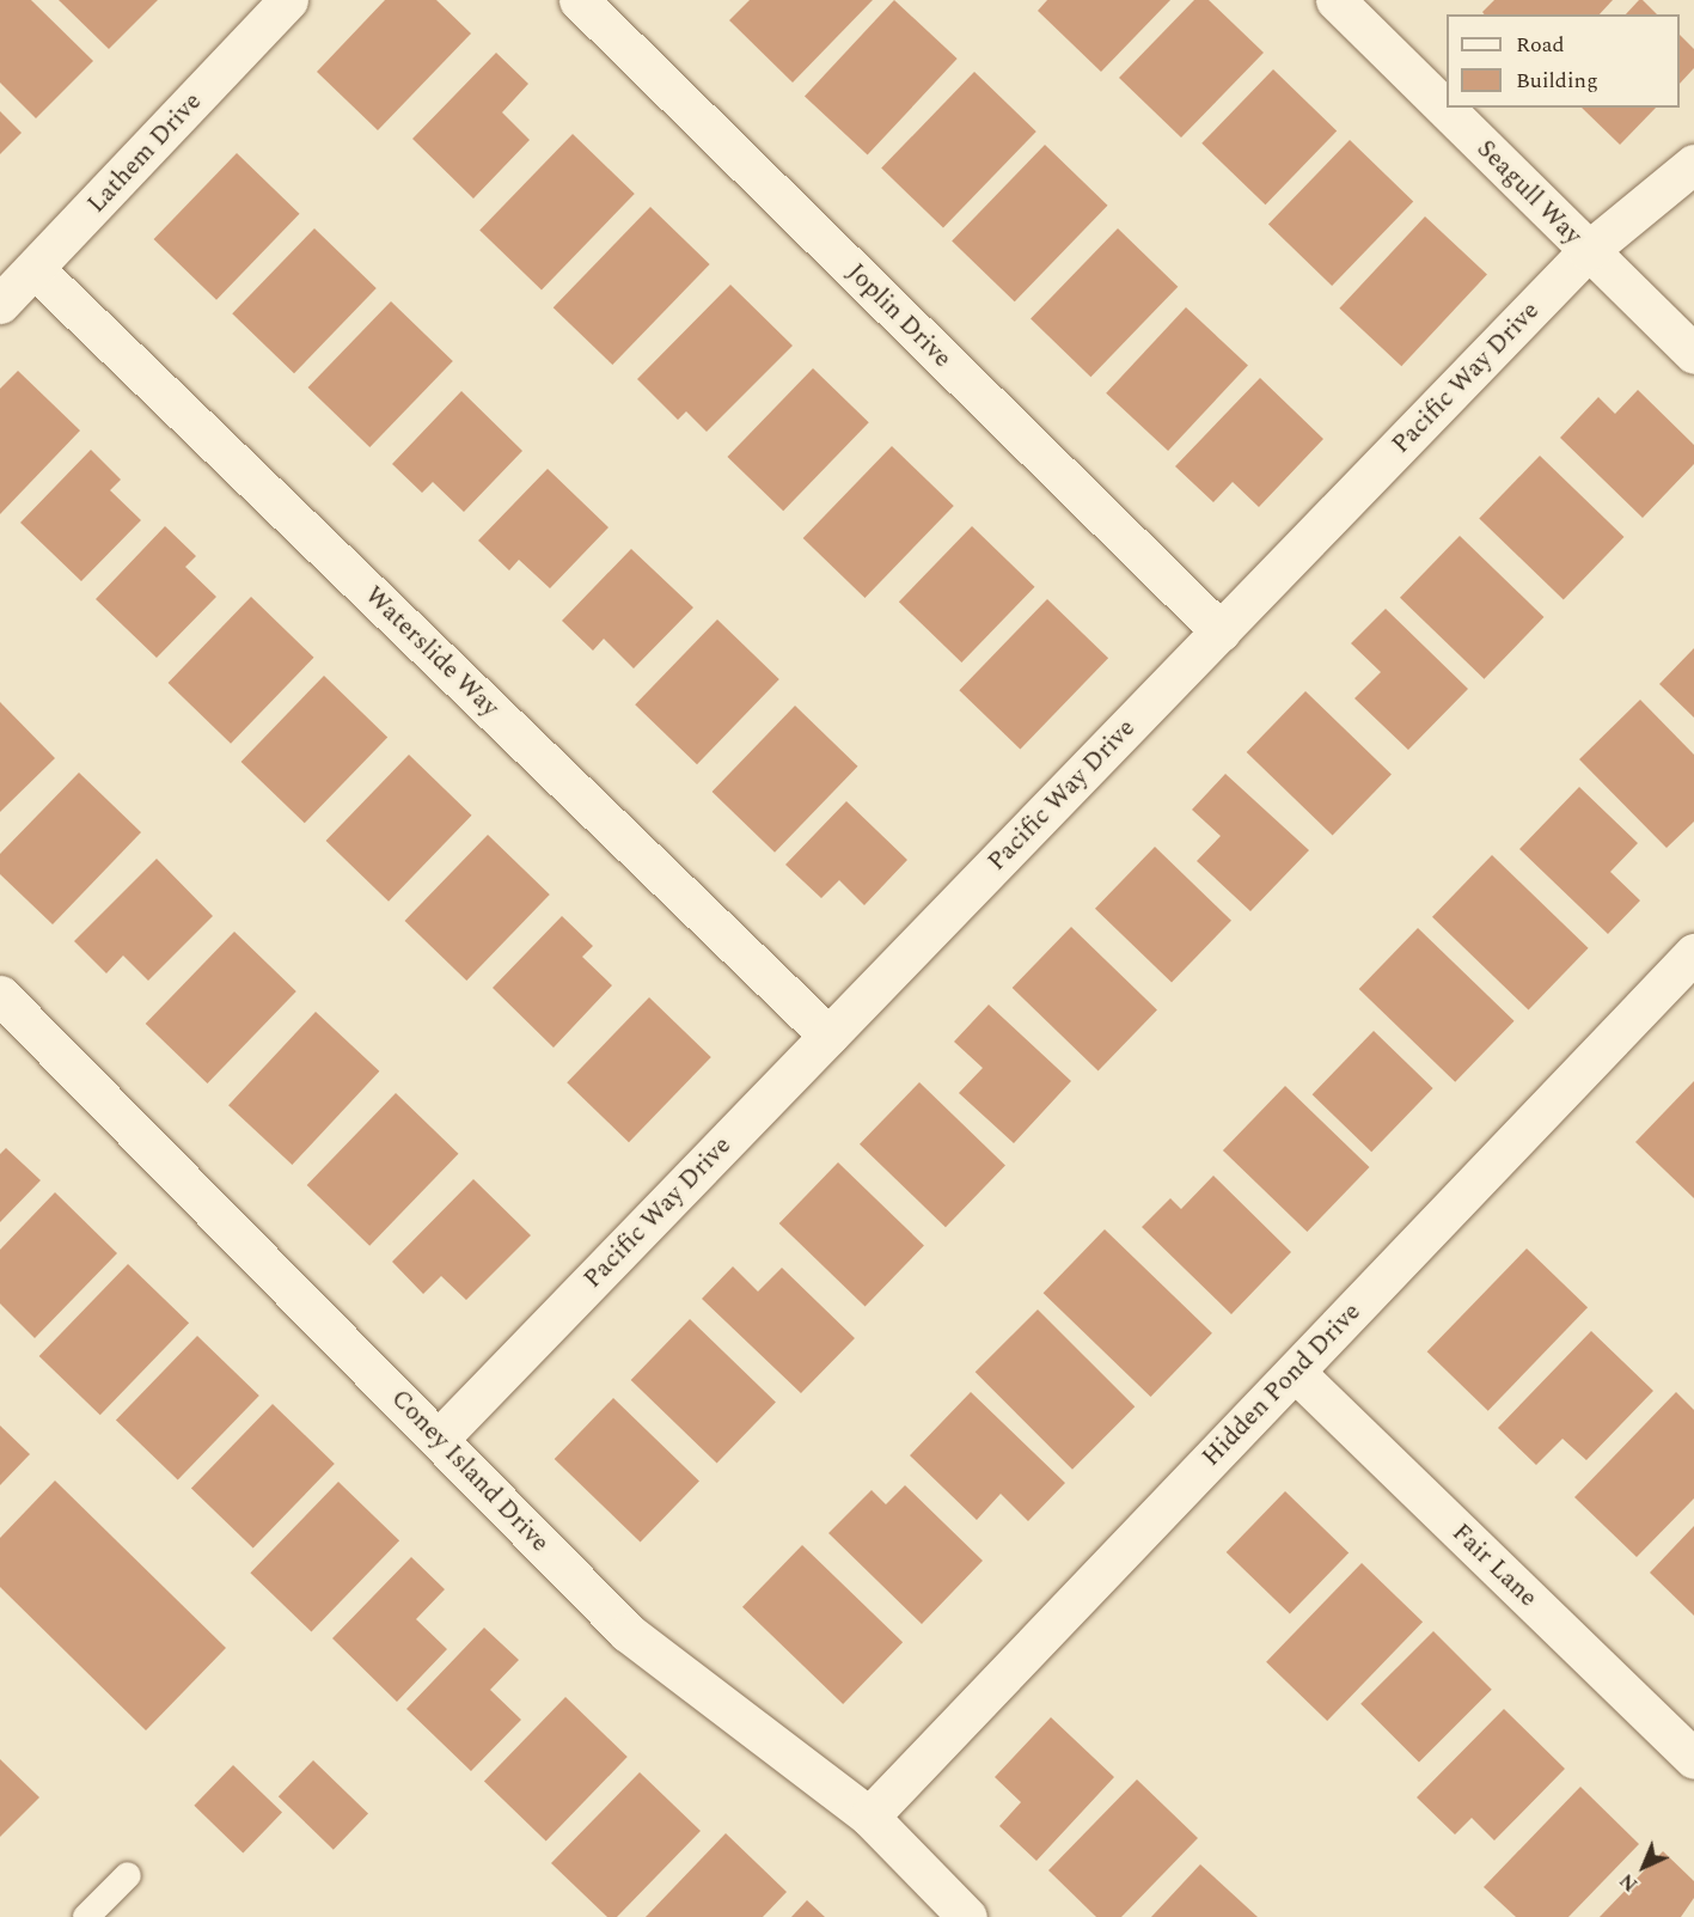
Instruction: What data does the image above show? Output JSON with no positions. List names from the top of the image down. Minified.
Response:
{"streets":{"street":["Lathem Drive","Seagull Way","Joplin Drive","Pacific Way Drive","Waterslide Way","Hidden Pond Drive","Coney Island Drive","Fair Lane"]},"crossings":[["Lathem Drive","Waterslide Way"],["Seagull Way","Pacific Way Drive"],["Joplin Drive","Pacific Way Drive"],["Pacific Way Drive","Waterslide Way"],["Pacific Way Drive","Coney Island Drive"],["Hidden Pond Drive","Coney Island Drive"],["Hidden Pond Drive","Fair Lane"]],"legend":["Road","Building"],"north":"bottom left"}
